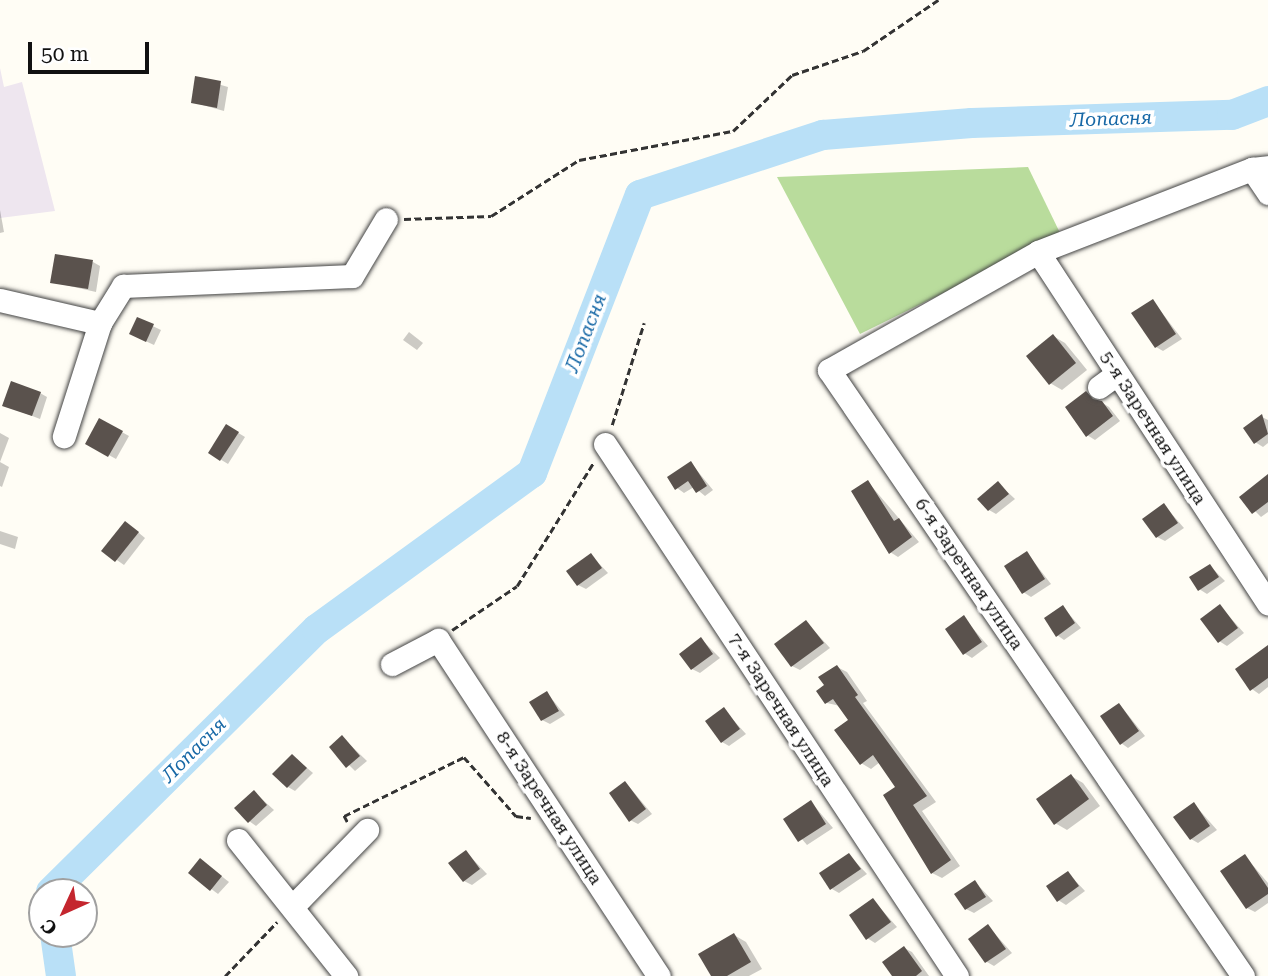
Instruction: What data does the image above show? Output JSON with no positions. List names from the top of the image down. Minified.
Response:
{"streets":{"street":["5-я Заречная улица","6-я Заречная улица","7-я Заречная улица","8-я Заречная улица"]},"crossings":[["5-я Заречная улица","6-я Заречная улица"]],"water":["Лопасня"],"scale_bar":"50 m","north":"bottom left"}
